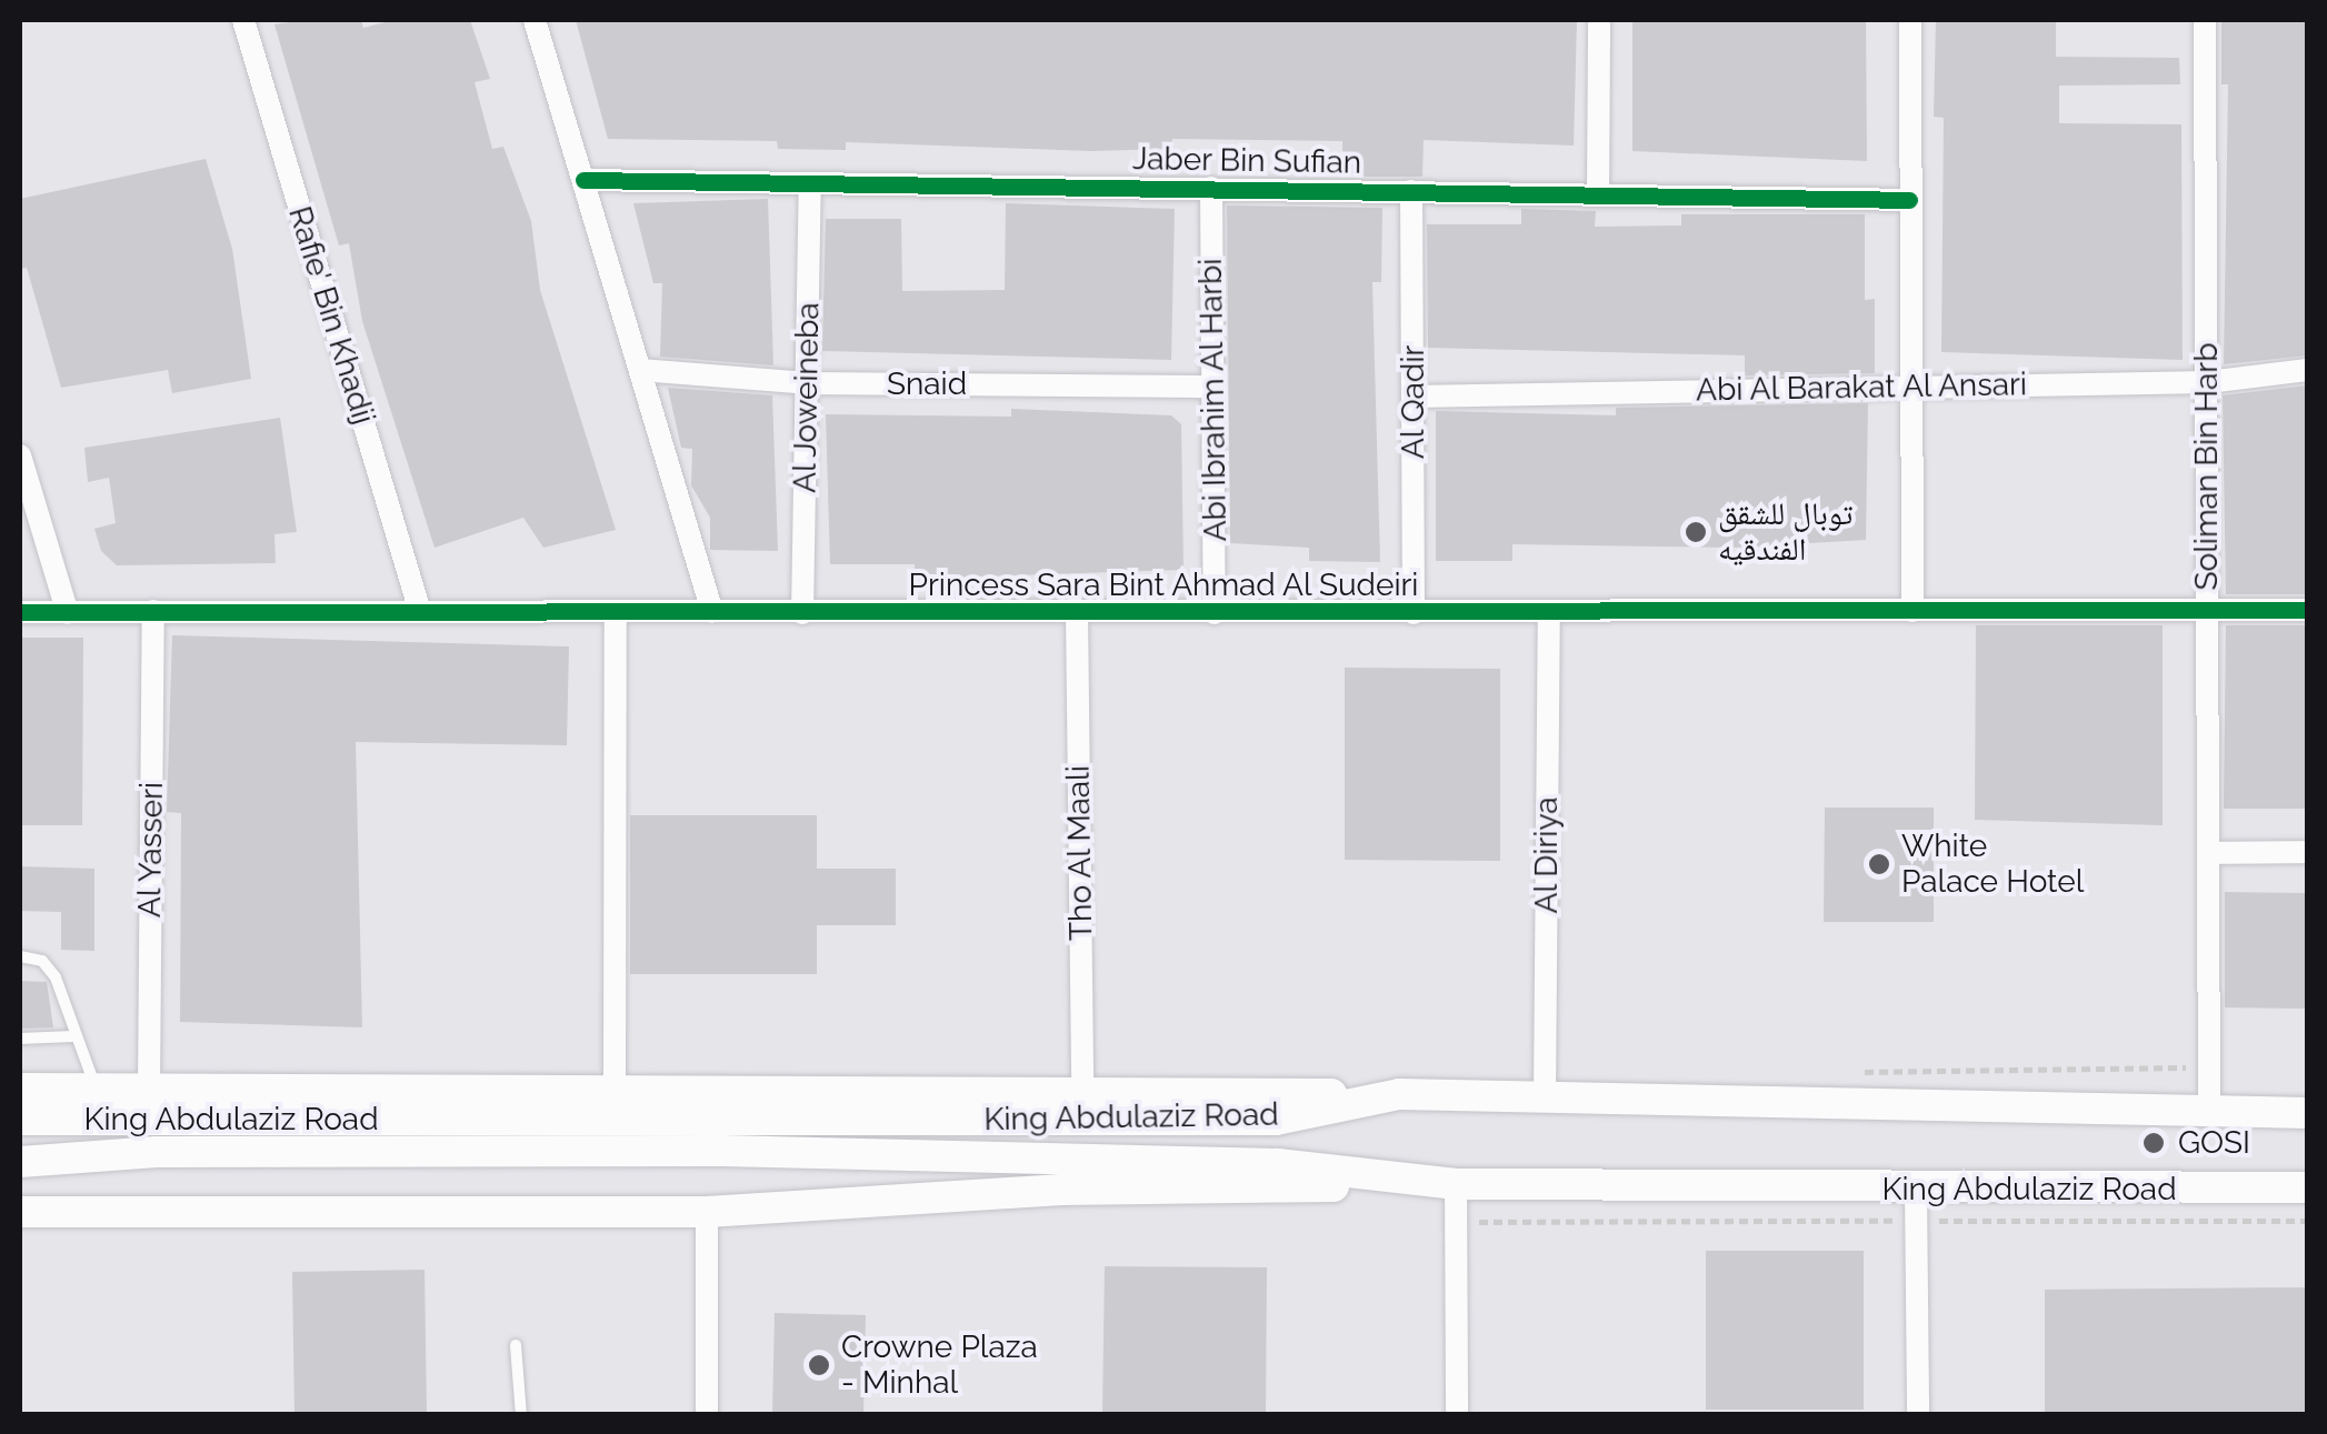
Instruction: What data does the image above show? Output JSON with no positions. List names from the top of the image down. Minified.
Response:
{"streets":{"main road":["King Abdulaziz Road"],"street":["Jaber Bin Sufian","Rafie' Bin Khadij","Snaid","Abi Al Barakat Al Ansari","Al Joweineba","Abi Ibrahim Al Harbi","Al Qadir","Soliman Bin Harb","Princess Sara Bint Ahmad Al Sudeiri","Al Yasseri","Tho Al Maali","Al Diriya"]},"crossings":[["Jaber Bin Sufian","Al Joweineba"],["Jaber Bin Sufian","Abi Ibrahim Al Harbi"],["Jaber Bin Sufian","Al Qadir"],["Rafie' Bin Khadij","Princess Sara Bint Ahmad Al Sudeiri"],["Snaid","Al Joweineba"],["Snaid","Abi Ibrahim Al Harbi"],["Abi Al Barakat Al Ansari","Al Qadir"],["Abi Al Barakat Al Ansari","Soliman Bin Harb"],["Al Joweineba","Princess Sara Bint Ahmad Al Sudeiri"],["Abi Ibrahim Al Harbi","Princess Sara Bint Ahmad Al Sudeiri"],["Al Qadir","Princess Sara Bint Ahmad Al Sudeiri"],["Soliman Bin Harb","Princess Sara Bint Ahmad Al Sudeiri"],["Soliman Bin Harb","King Abdulaziz Road"],["Princess Sara Bint Ahmad Al Sudeiri","Al Yasseri"],["Princess Sara Bint Ahmad Al Sudeiri","Tho Al Maali"],["Princess Sara Bint Ahmad Al Sudeiri","Al Diriya"],["Al Diriya","King Abdulaziz Road"]],"places":["توبال للشقق الفندقيه","White Palace Hotel","GOSI","Crowne Plaza - Minhal"]}
